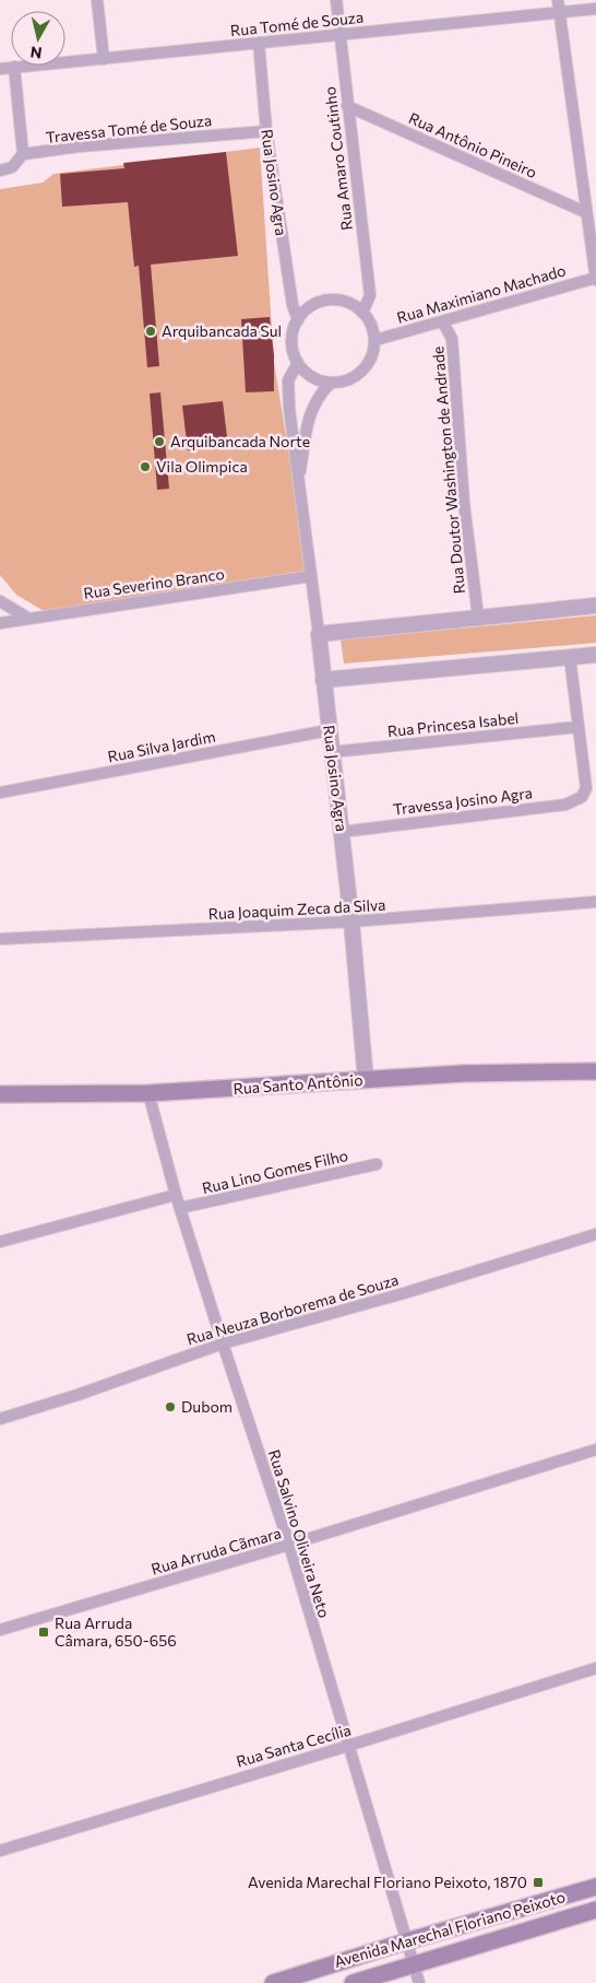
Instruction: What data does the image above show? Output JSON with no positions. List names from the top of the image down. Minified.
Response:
{"streets":{"main road":["Rua Santo Antônio","Avenida Marechal Floriano Peixoto"],"street":["Rua Tomé de Souza","Travessa Tomé de Souza","Rua Antônio Pineiro","Rua Amaro Coutinho","Rua Josino Agra","Rua Maximiano Machado","Rua Doutor Washington de Andrade","Rua Severino Branco","Rua Princesa Isabel","Rua Silva Jardim","Travessa Josino Agra","Rua Joaquim Zeca da Silva","Rua Lino Gomes Filho","Rua Neuza Borborema de Souza","Rua Salvino Oliveira Neto","Rua Arruda Cãmara","Rua Santa Cecília"]},"crossings":[["Rua Tomé de Souza","Rua Amaro Coutinho"],["Rua Tomé de Souza","Rua Josino Agra"],["Travessa Tomé de Souza","Rua Josino Agra"],["Rua Antônio Pineiro","Rua Amaro Coutinho"],["Rua Amaro Coutinho","Rua Josino Agra"],["Rua Amaro Coutinho","Rua Maximiano Machado"],["Rua Josino Agra","Rua Maximiano Machado"],["Rua Josino Agra","Rua Severino Branco"],["Rua Josino Agra","Rua Princesa Isabel"],["Rua Josino Agra","Rua Silva Jardim"],["Rua Josino Agra","Travessa Josino Agra"],["Rua Josino Agra","Rua Joaquim Zeca da Silva"],["Rua Josino Agra","Rua Santo Antônio"],["Rua Maximiano Machado","Rua Doutor Washington de Andrade"],["Rua Princesa Isabel","Travessa Josino Agra"],["Rua Santo Antônio","Rua Salvino Oliveira Neto"],["Rua Lino Gomes Filho","Rua Salvino Oliveira Neto"],["Rua Neuza Borborema de Souza","Rua Salvino Oliveira Neto"],["Rua Salvino Oliveira Neto","Rua Arruda Cãmara"],["Rua Salvino Oliveira Neto","Rua Santa Cecília"],["Rua Salvino Oliveira Neto","Avenida Marechal Floriano Peixoto"]],"places":{"other":["Arquibancada Sul","Arquibancada Norte","Vila Olimpica","Dubom"],"transit":["Rua Arruda Câmara, 650-656","Avenida Marechal Floriano Peixoto, 1870"]},"north":"bottom"}
